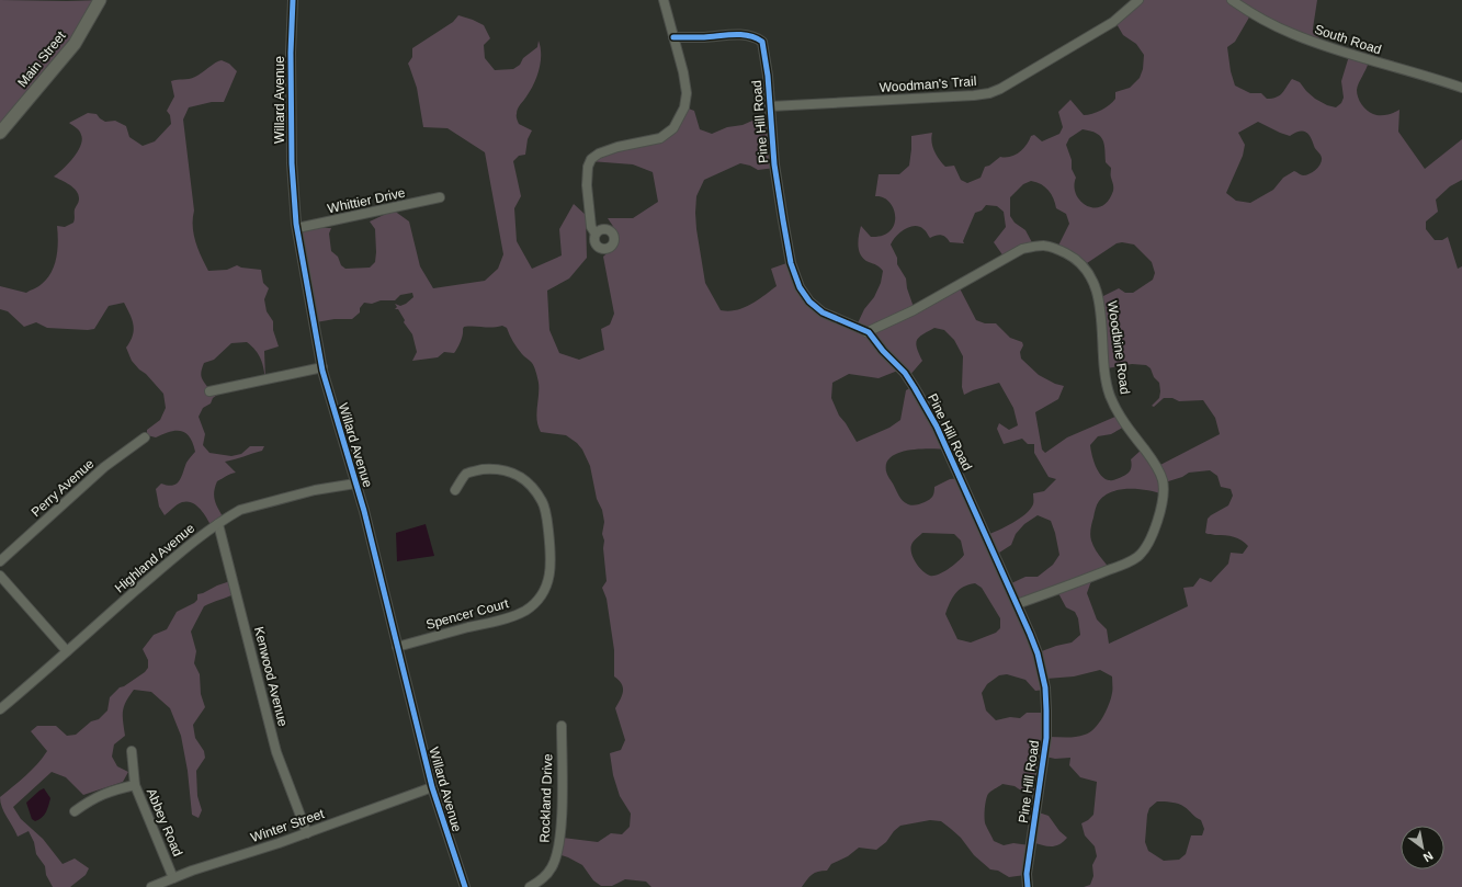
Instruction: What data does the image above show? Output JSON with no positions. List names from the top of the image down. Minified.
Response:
{"streets":{"main road":["Main Street"],"street":["South Road","Woodman's Trail","Willard Avenue","Pine Hill Road","Whittier Drive","Woodbine Road","Perry Avenue","Highland Avenue","Spencer Court","Kenwood Avenue","Rockland Drive","Abbey Road","Winter Street"]},"crossings":[["Woodman's Trail","Pine Hill Road"],["Willard Avenue","Whittier Drive"],["Willard Avenue","Highland Avenue"],["Willard Avenue","Spencer Court"],["Willard Avenue","Winter Street"],["Pine Hill Road","Woodbine Road"],["Highland Avenue","Kenwood Avenue"],["Kenwood Avenue","Winter Street"],["Abbey Road","Winter Street"]],"north":"bottom right"}
